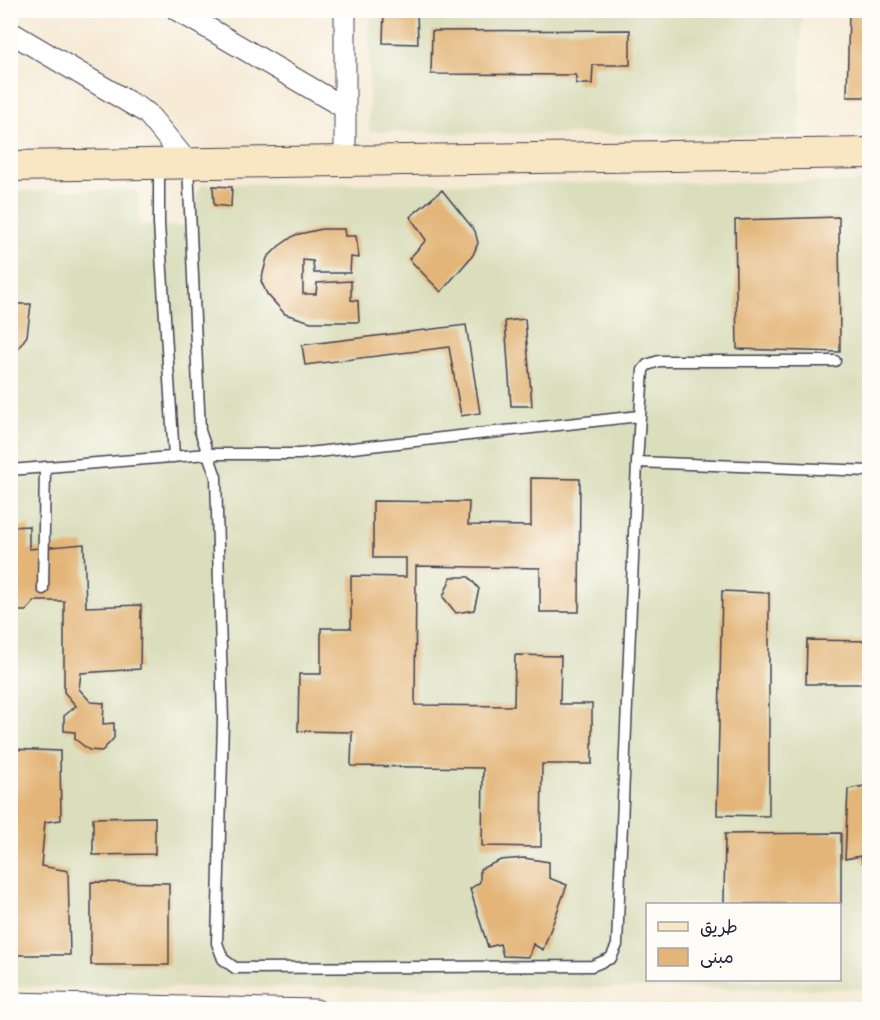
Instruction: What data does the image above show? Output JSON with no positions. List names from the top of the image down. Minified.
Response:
{"legend":["طريق","مبنى"]}
